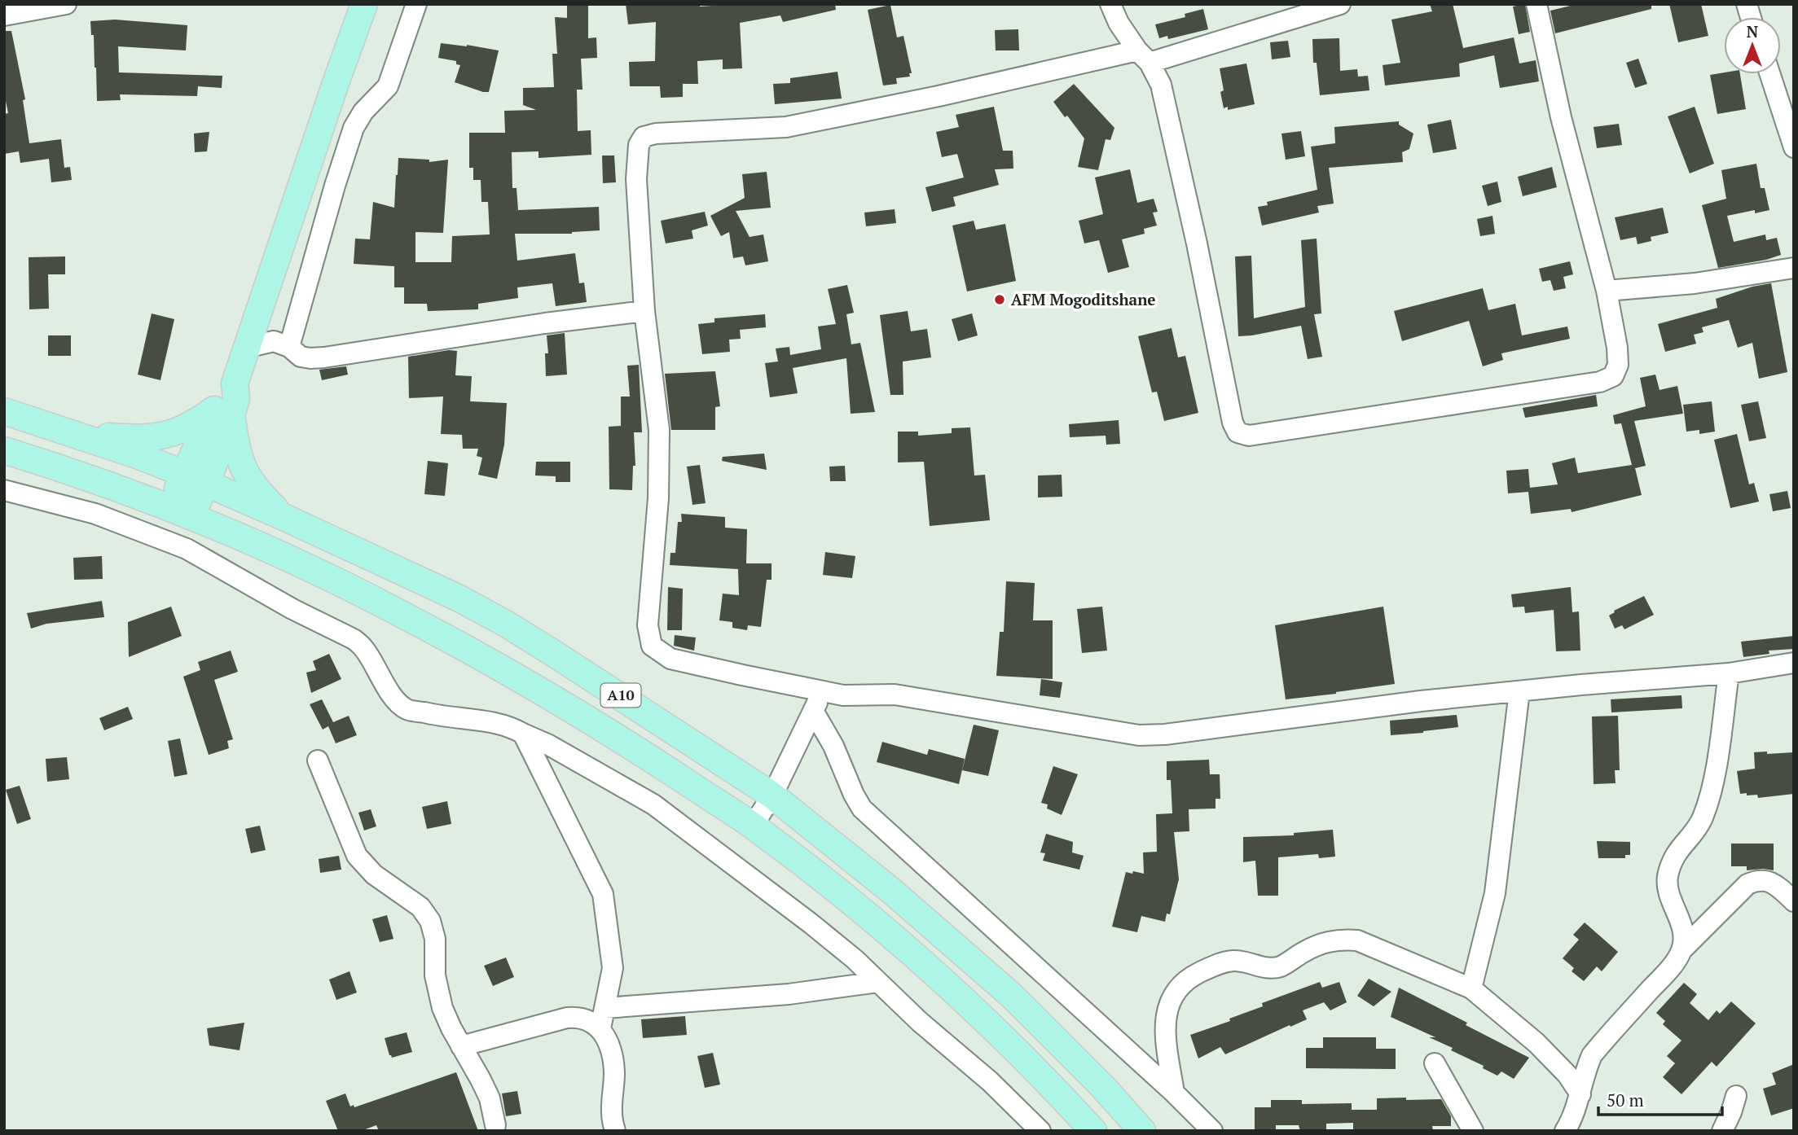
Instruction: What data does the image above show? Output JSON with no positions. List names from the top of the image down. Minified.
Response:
{"streets":{"main road":["A10"]},"places":["AFM Mogoditshane"],"scale_bar":"50 m","north":"top"}
